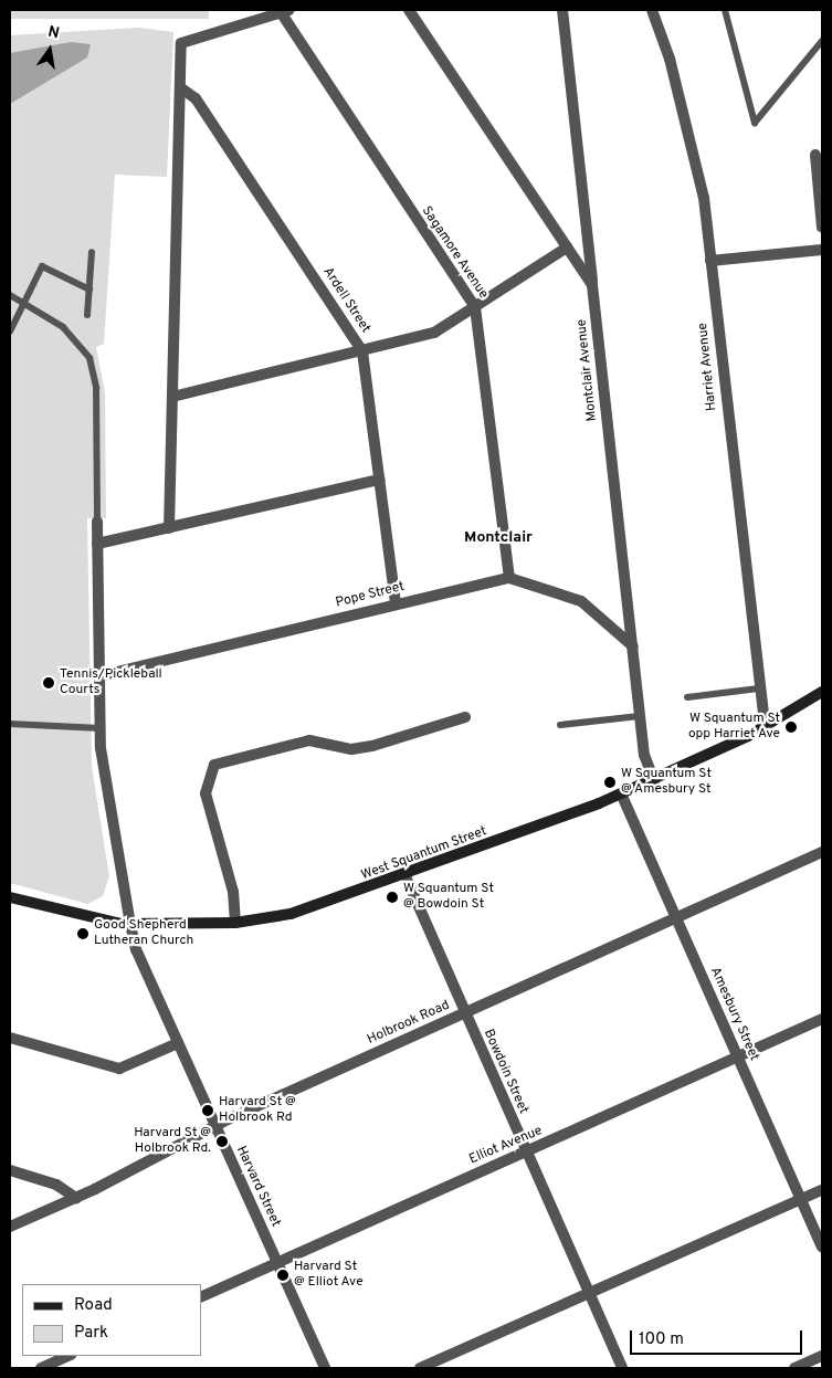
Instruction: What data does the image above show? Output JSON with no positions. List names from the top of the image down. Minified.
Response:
{"streets":{"main road":["West Squantum Street"],"street":["Sagamore Avenue","Ardell Street","Harriet Avenue","Montclair Avenue","Pope Street","Amesbury Street","Holbrook Road","Bowdoin Street","Elliot Avenue","Harvard Street"]},"crossings":[["Sagamore Avenue","Pope Street"],["Ardell Street","Pope Street"],["Harriet Avenue","West Squantum Street"],["Montclair Avenue","West Squantum Street"],["Pope Street","Harvard Street"],["West Squantum Street","Amesbury Street"],["West Squantum Street","Bowdoin Street"],["West Squantum Street","Harvard Street"],["Amesbury Street","Holbrook Road"],["Amesbury Street","Elliot Avenue"],["Holbrook Road","Bowdoin Street"],["Holbrook Road","Harvard Street"],["Bowdoin Street","Elliot Avenue"],["Elliot Avenue","Harvard Street"]],"districts":["Montclair"],"places":["Tennis/Pickleball Courts","W Squantum St opp Harriet Ave","W Squantum St @ Amesbury St","W Squantum St @ Bowdoin St","Good Shepherd Lutheran Church","Harvard St @ Holbrook Rd","Harvard St @ Holbrook Rd.","Harvard St @ Elliot Ave"],"legend":["Road","Park"],"scale_bar":"100 m","north":"top"}
